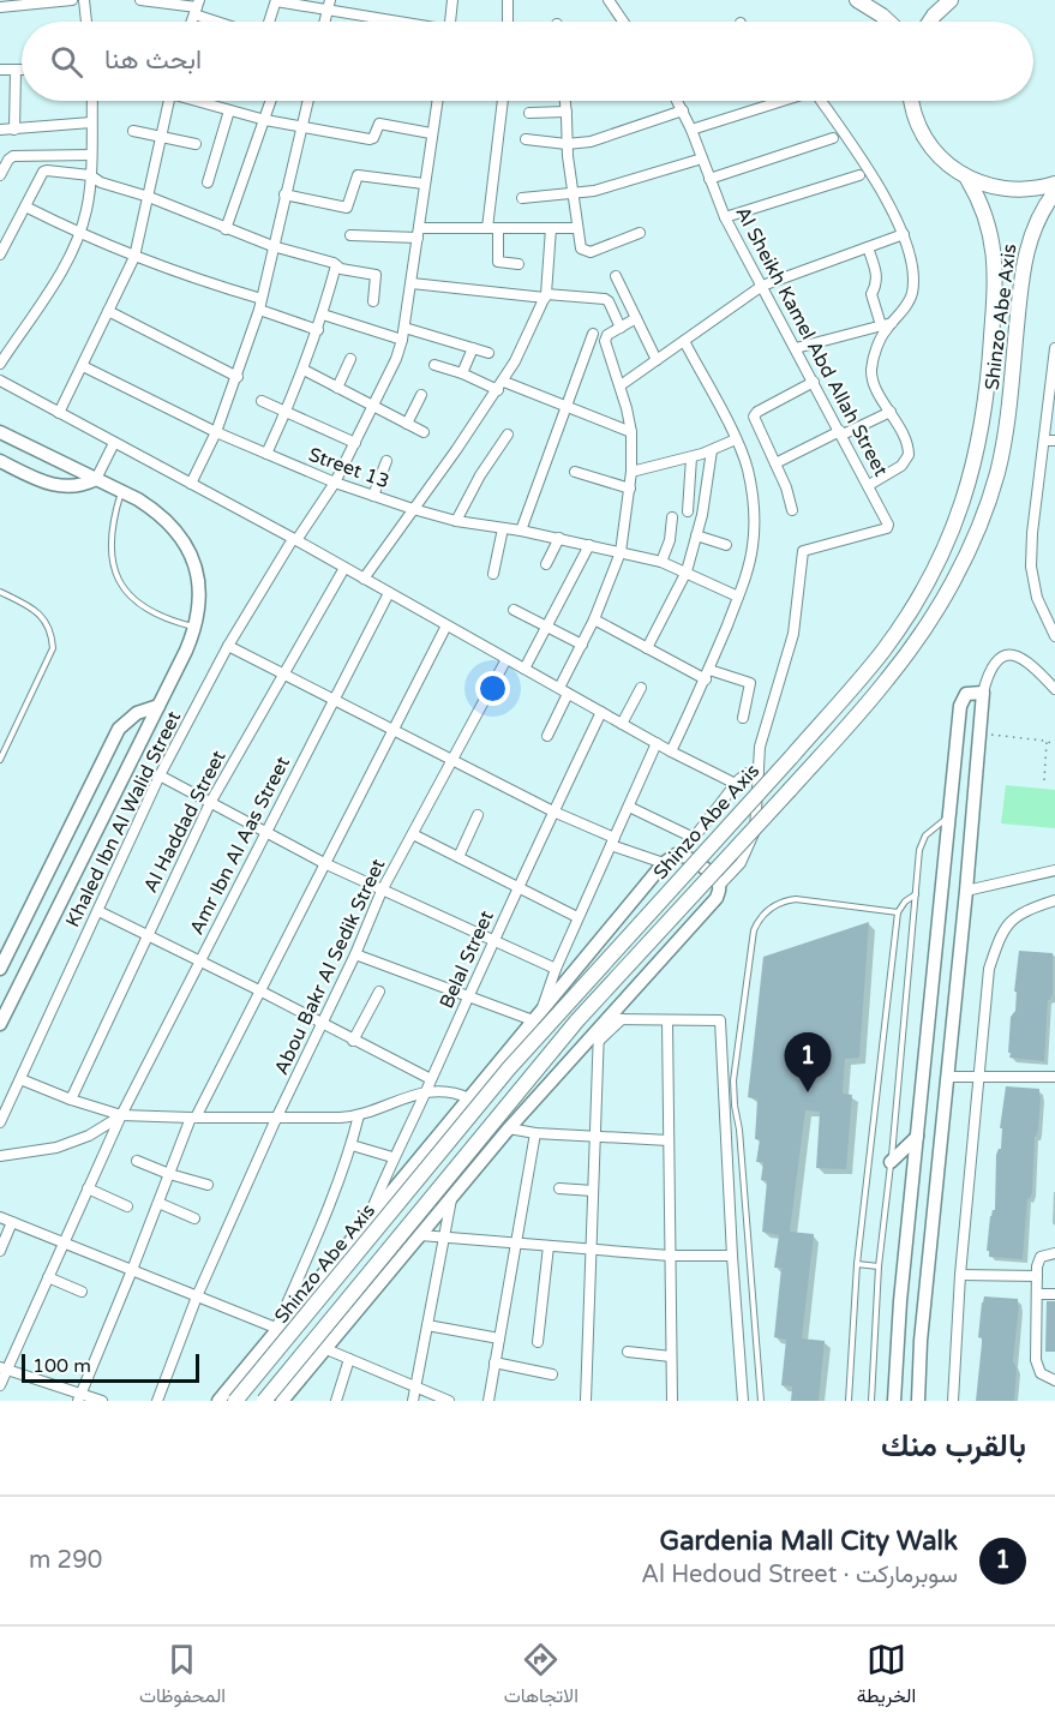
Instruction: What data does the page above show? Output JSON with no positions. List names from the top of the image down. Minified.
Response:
{"streets":{"main road":["Shinzo Abe Axis"],"street":["Al Sheikh Kamel Abd Allah Street","Street 13","Khaled Ibn Al Walid Street","Al Haddad Street","Amr Ibn Al Aas Street","Belal Street","Abou Bakr Al Sedik Street"]},"crossings":[["Street 13","Khaled Ibn Al Walid Street"]],"scale_bar":"100 m","page":{"search":"ابحث هنا","pins":"1","scale":"100 m","heading":"بالقرب منك","list":[{"mark":"1","name":"Gardenia Mall City Walk","note":"سوبرماركت · Al Hedoud Street","value":"290 m"}],"nav":["الخريطة","الاتجاهات","المحفوظات"]}}
